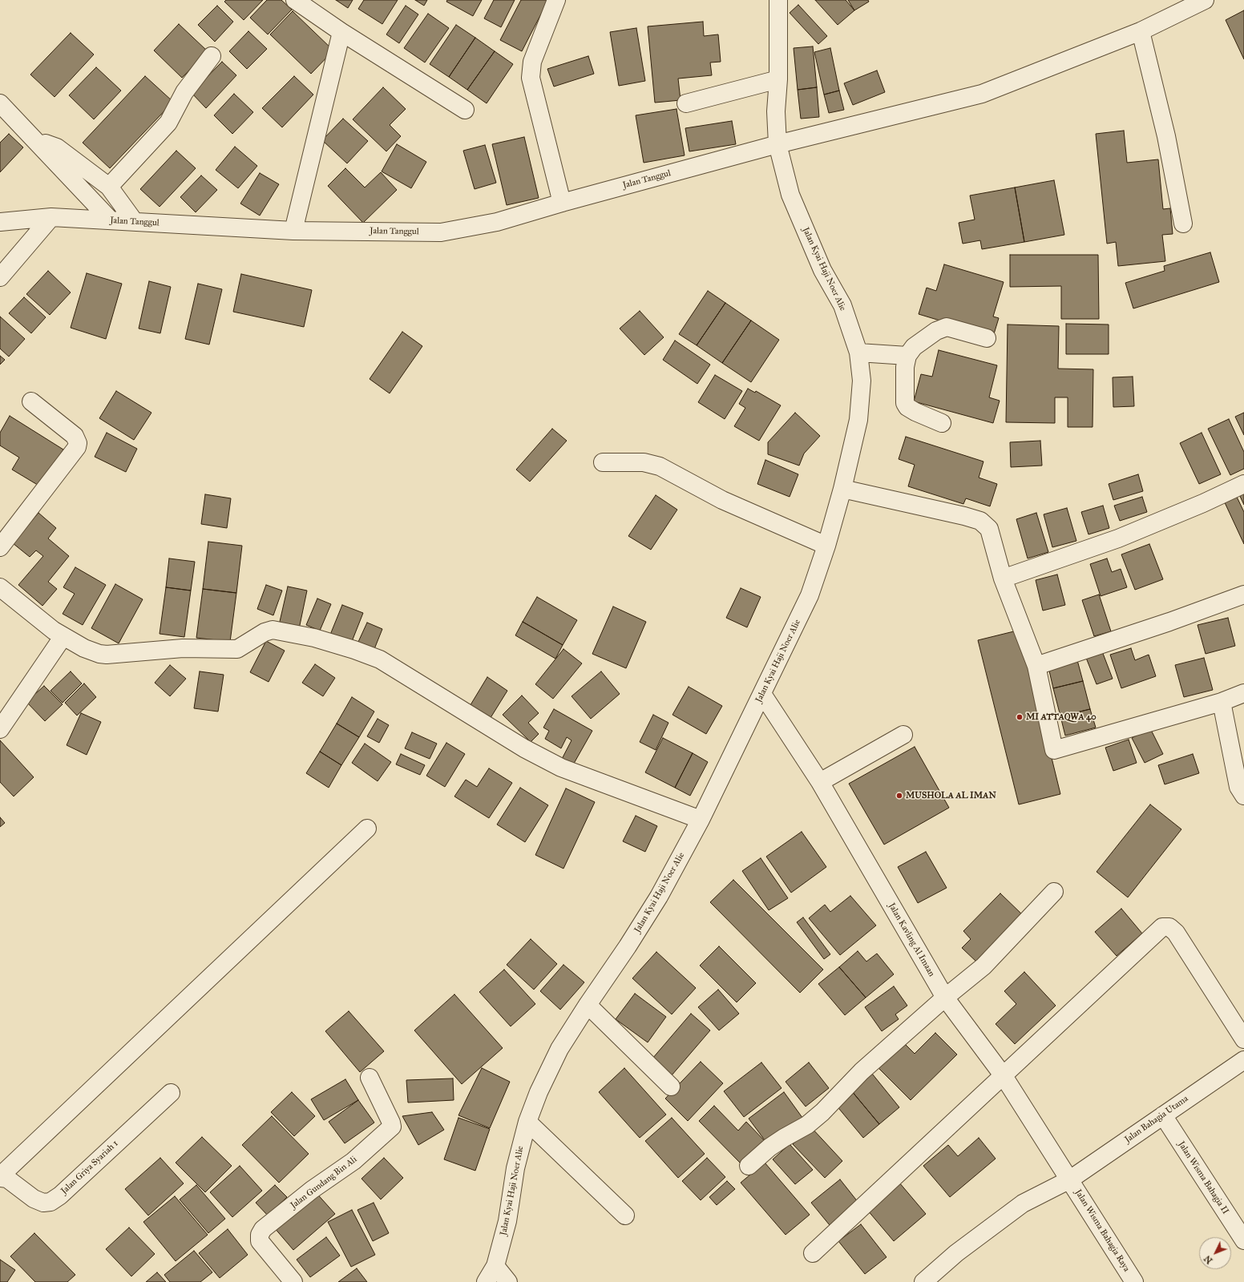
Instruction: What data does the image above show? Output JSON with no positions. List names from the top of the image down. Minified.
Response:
{"streets":{"street":["Jalan Tanggul","Jalan Kyai Haji Noer Alie","Jalan Kavling Al Imaan","Jalan Bahagia Utama","Jalan Griya Syariah 1","Jalan Wisma Bahagia II","Jalan Gundang Bin Ali","Jalan Wisma Bahagia Raya"]},"crossings":[["Jalan Tanggul","Jalan Kyai Haji Noer Alie"],["Jalan Kyai Haji Noer Alie","Jalan Kavling Al Imaan"],["Jalan Kavling Al Imaan","Jalan Bahagia Utama"],["Jalan Kavling Al Imaan","Jalan Wisma Bahagia Raya"],["Jalan Bahagia Utama","Jalan Wisma Bahagia II"],["Jalan Bahagia Utama","Jalan Wisma Bahagia Raya"]],"places":["MI ATTAQWA 40","MUSHOLA AL IMAN"],"north":"bottom left"}
